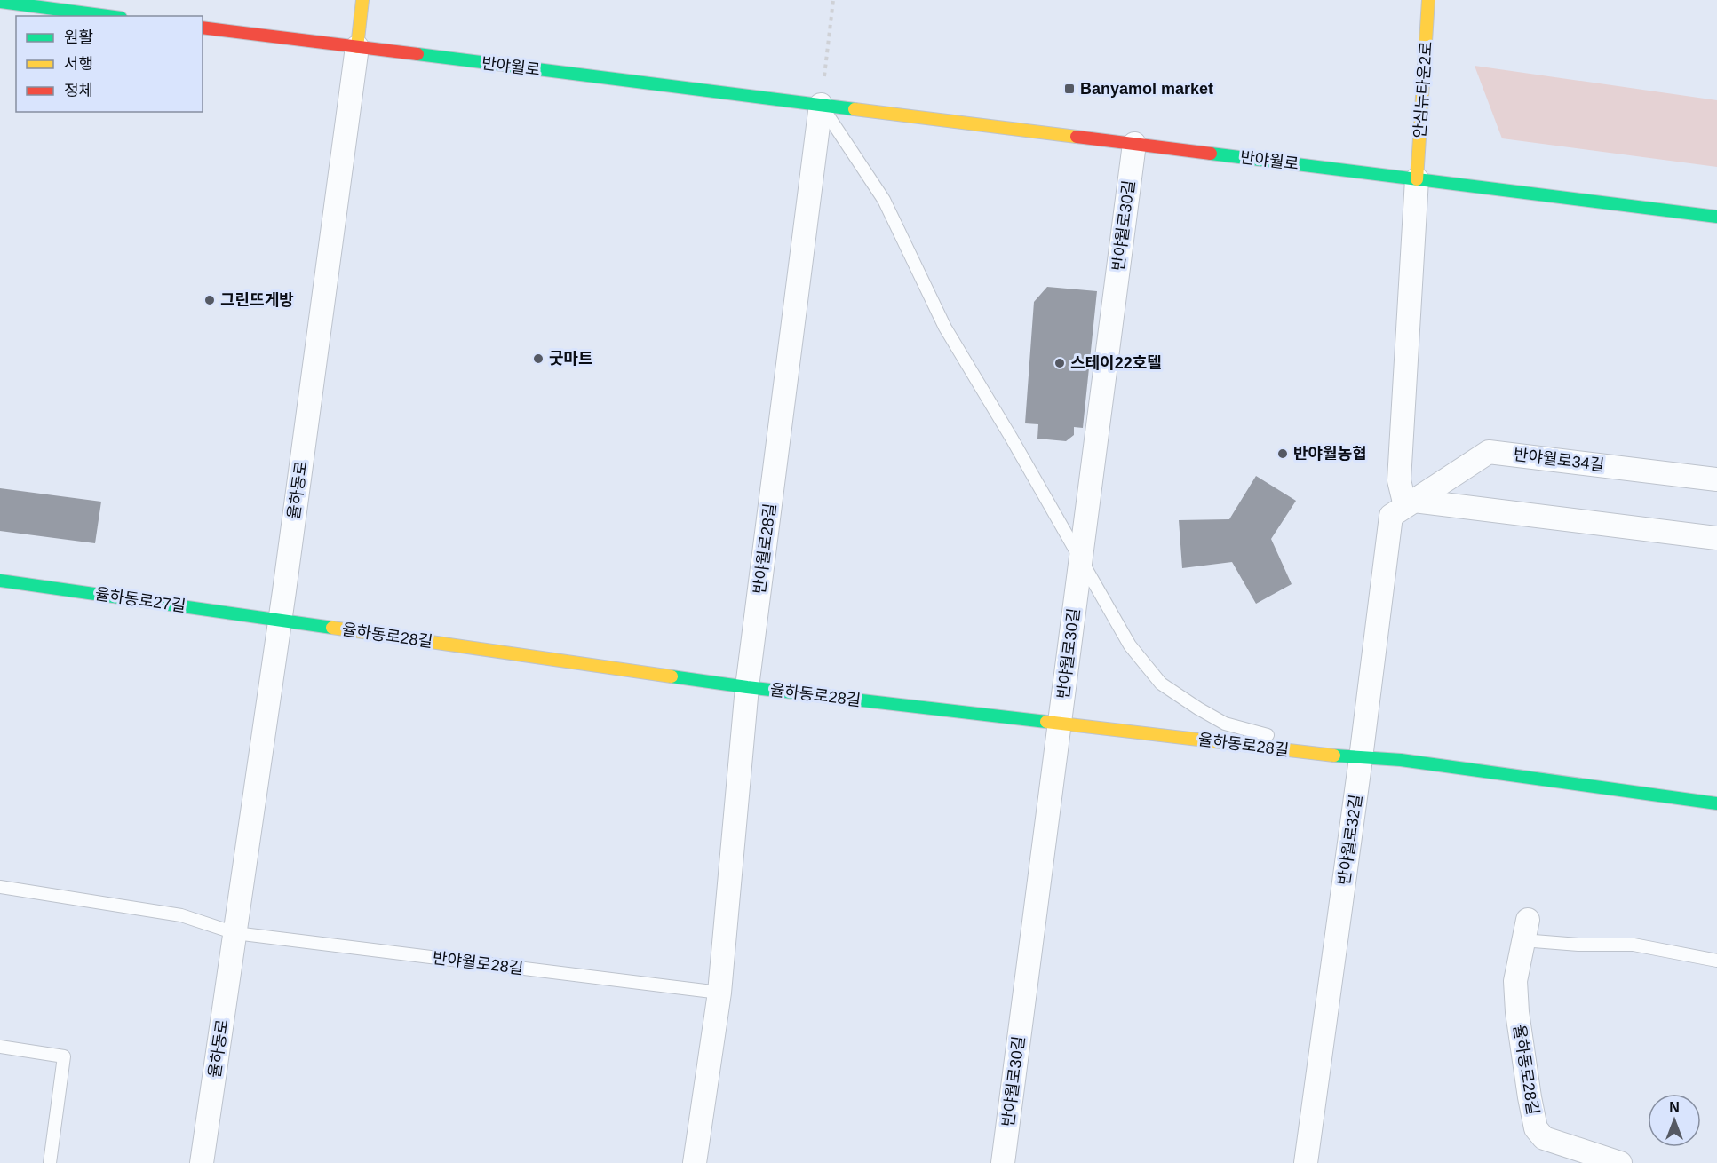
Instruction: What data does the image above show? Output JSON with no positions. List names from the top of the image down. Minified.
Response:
{"streets":{"street":["반야월로","안심뉴타운2로","반야월로30길","반야월로34길","율하동로","반야월로28길","율하동로27길","율하동로28길","반야월로32길"]},"crossings":[["반야월로","안심뉴타운2로"],["반야월로","반야월로30길"],["반야월로","율하동로"],["반야월로","반야월로28길"],["반야월로30길","율하동로28길"],["반야월로34길","반야월로32길"],["율하동로","반야월로28길"],["율하동로","율하동로27길"],["율하동로","율하동로28길"],["반야월로28길","율하동로28길"],["율하동로27길","율하동로28길"],["율하동로28길","반야월로32길"]],"places":{"transit":["Banyamol market"],"other":["그린뜨게방","굿마트","스테이22호텔","반야월농협"]},"legend":["원활","서행","정체"],"north":"top"}
